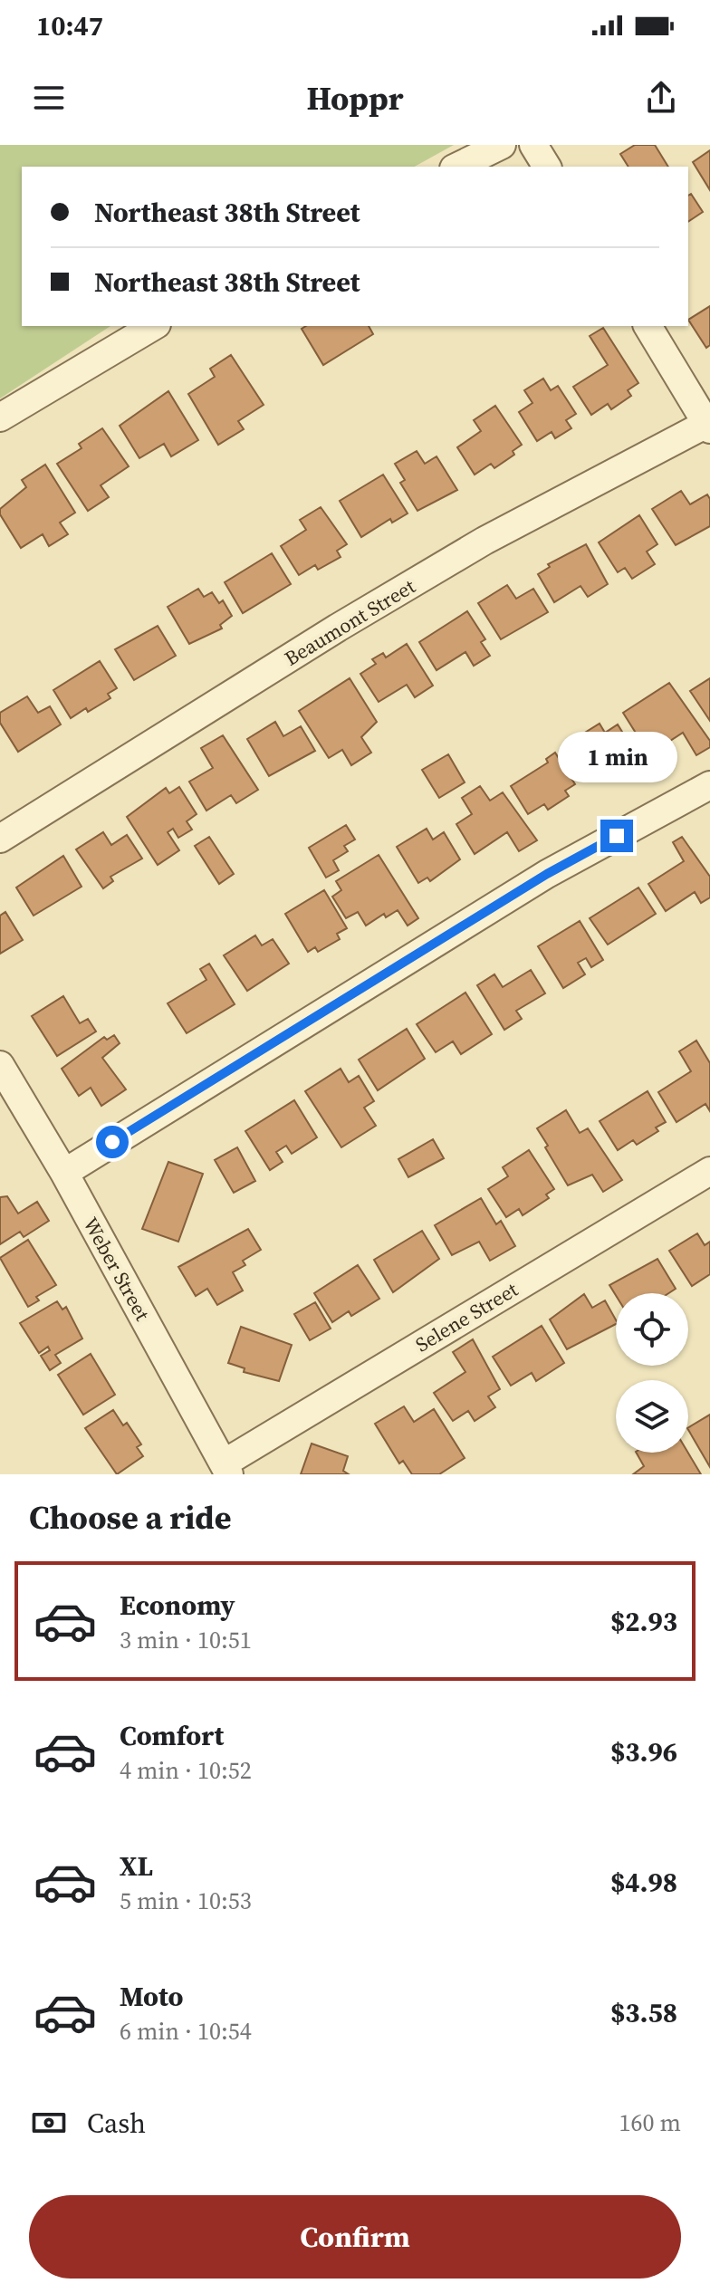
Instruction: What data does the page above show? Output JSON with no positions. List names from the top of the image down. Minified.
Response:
{"streets":{"street":["Beaumont Street","Weber Street","Selene Street"]},"crossings":[["Weber Street","Selene Street"]],"page":{"status":"10:47","header":"Hoppr","banner":["Northeast 38th Street","Northeast 38th Street"],"bubble":"1 min","heading":"Choose a ride","list":[{"name":"Economy","note":"3 min · 10:51","value":"$2.93"},{"name":"Comfort","note":"4 min · 10:52","value":"$3.96"},{"name":"XL","note":"5 min · 10:53","value":"$4.98"},{"name":"Moto","note":"6 min · 10:54","value":"$3.58"}],"pay":["Cash","160 m"],"buttons":"Confirm"}}
